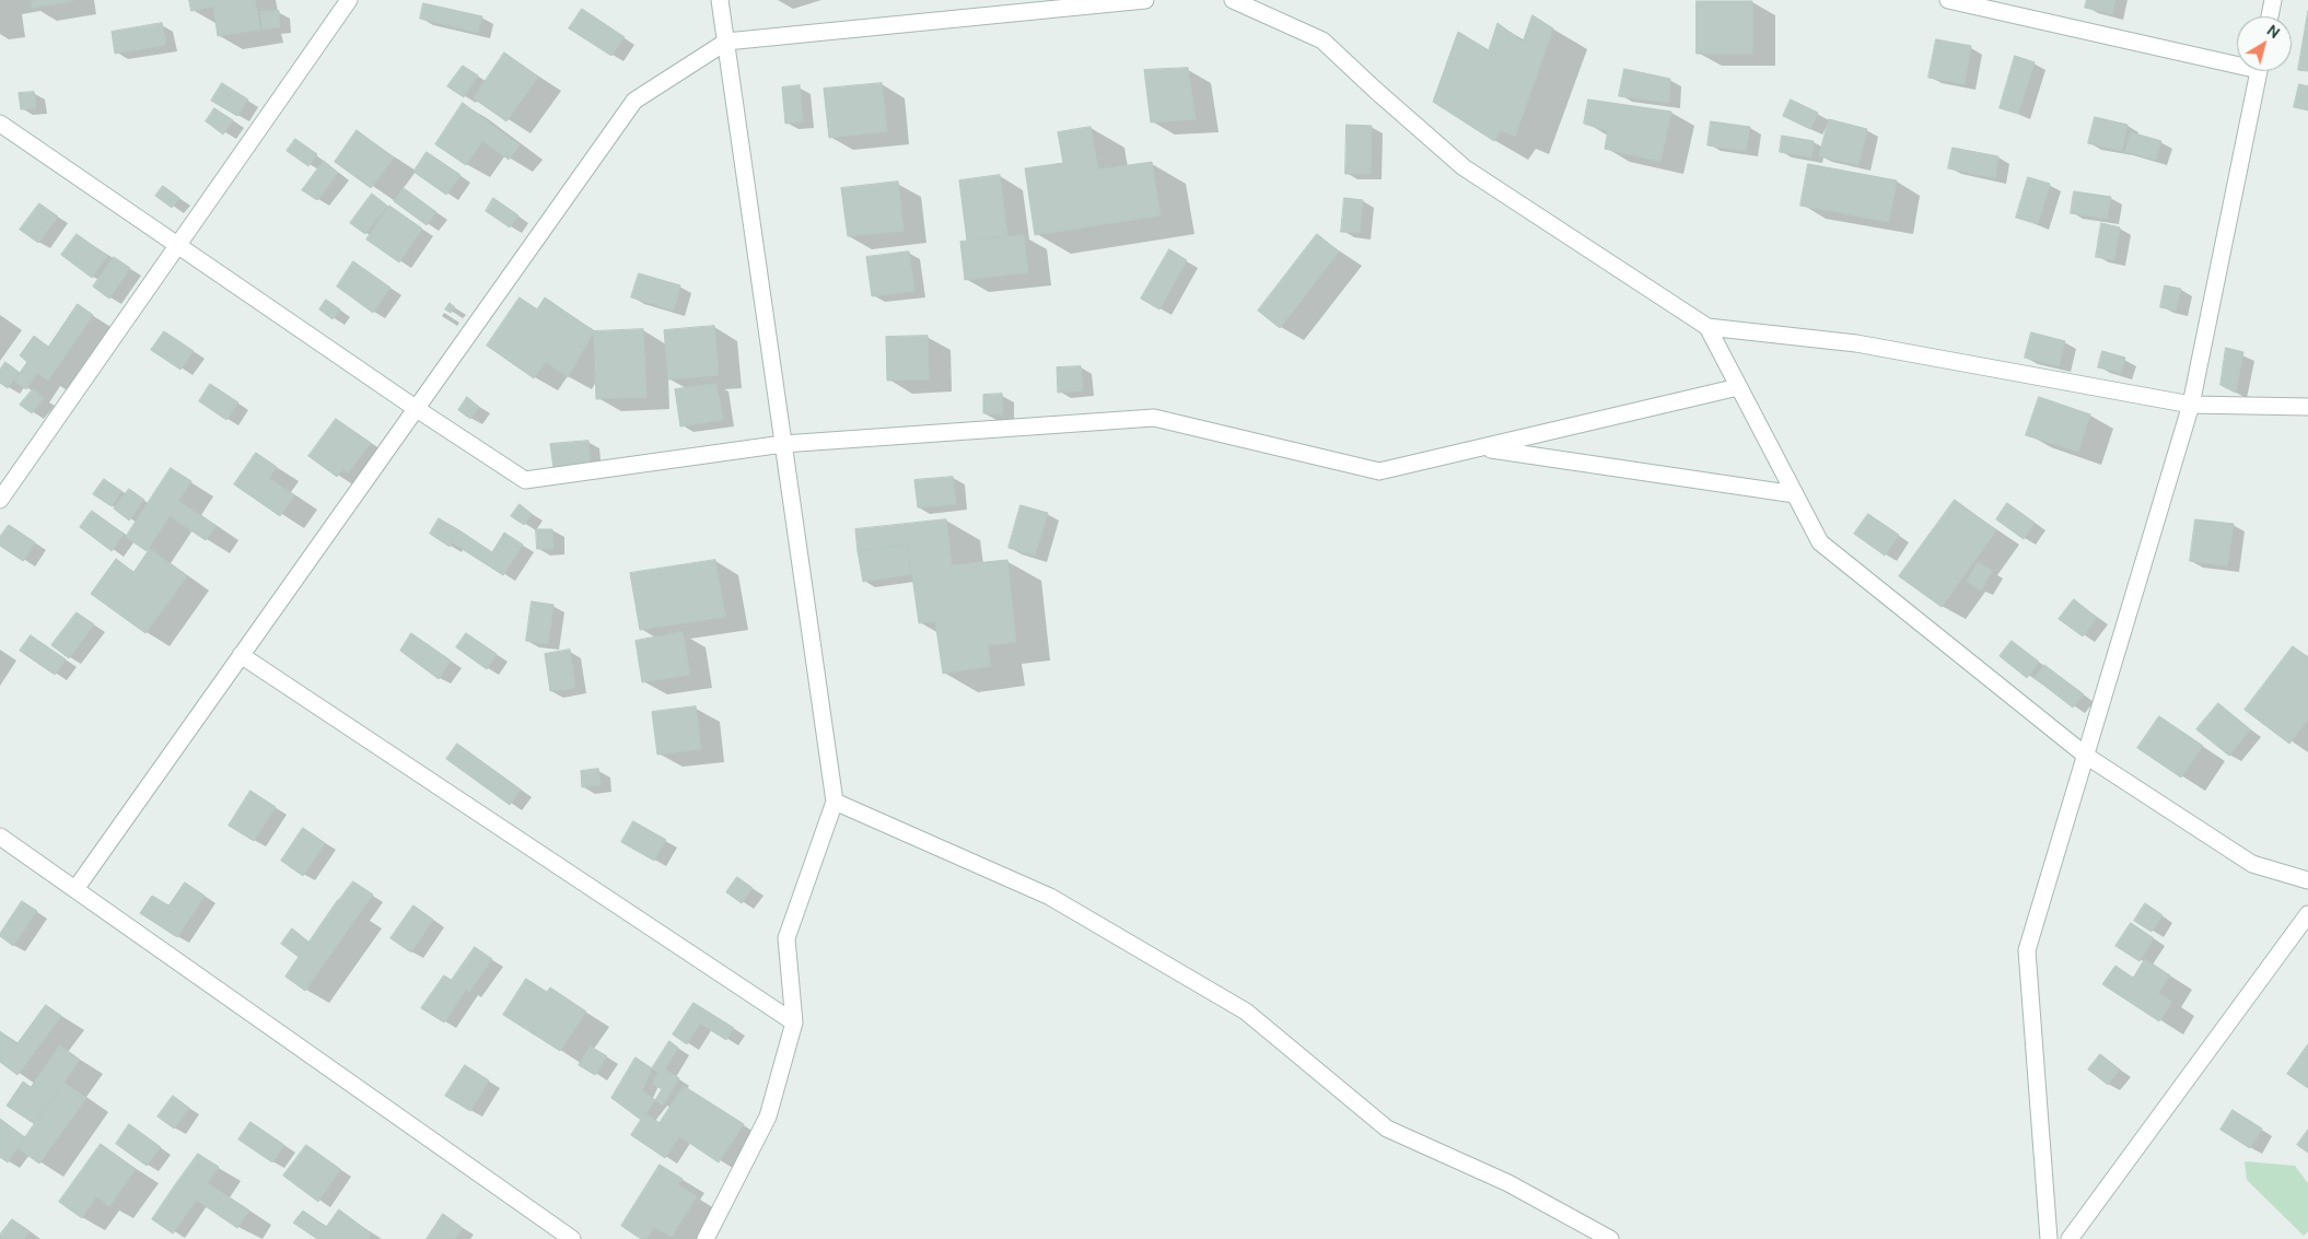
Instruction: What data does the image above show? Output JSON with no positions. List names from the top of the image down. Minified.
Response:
{"north":"top right"}
